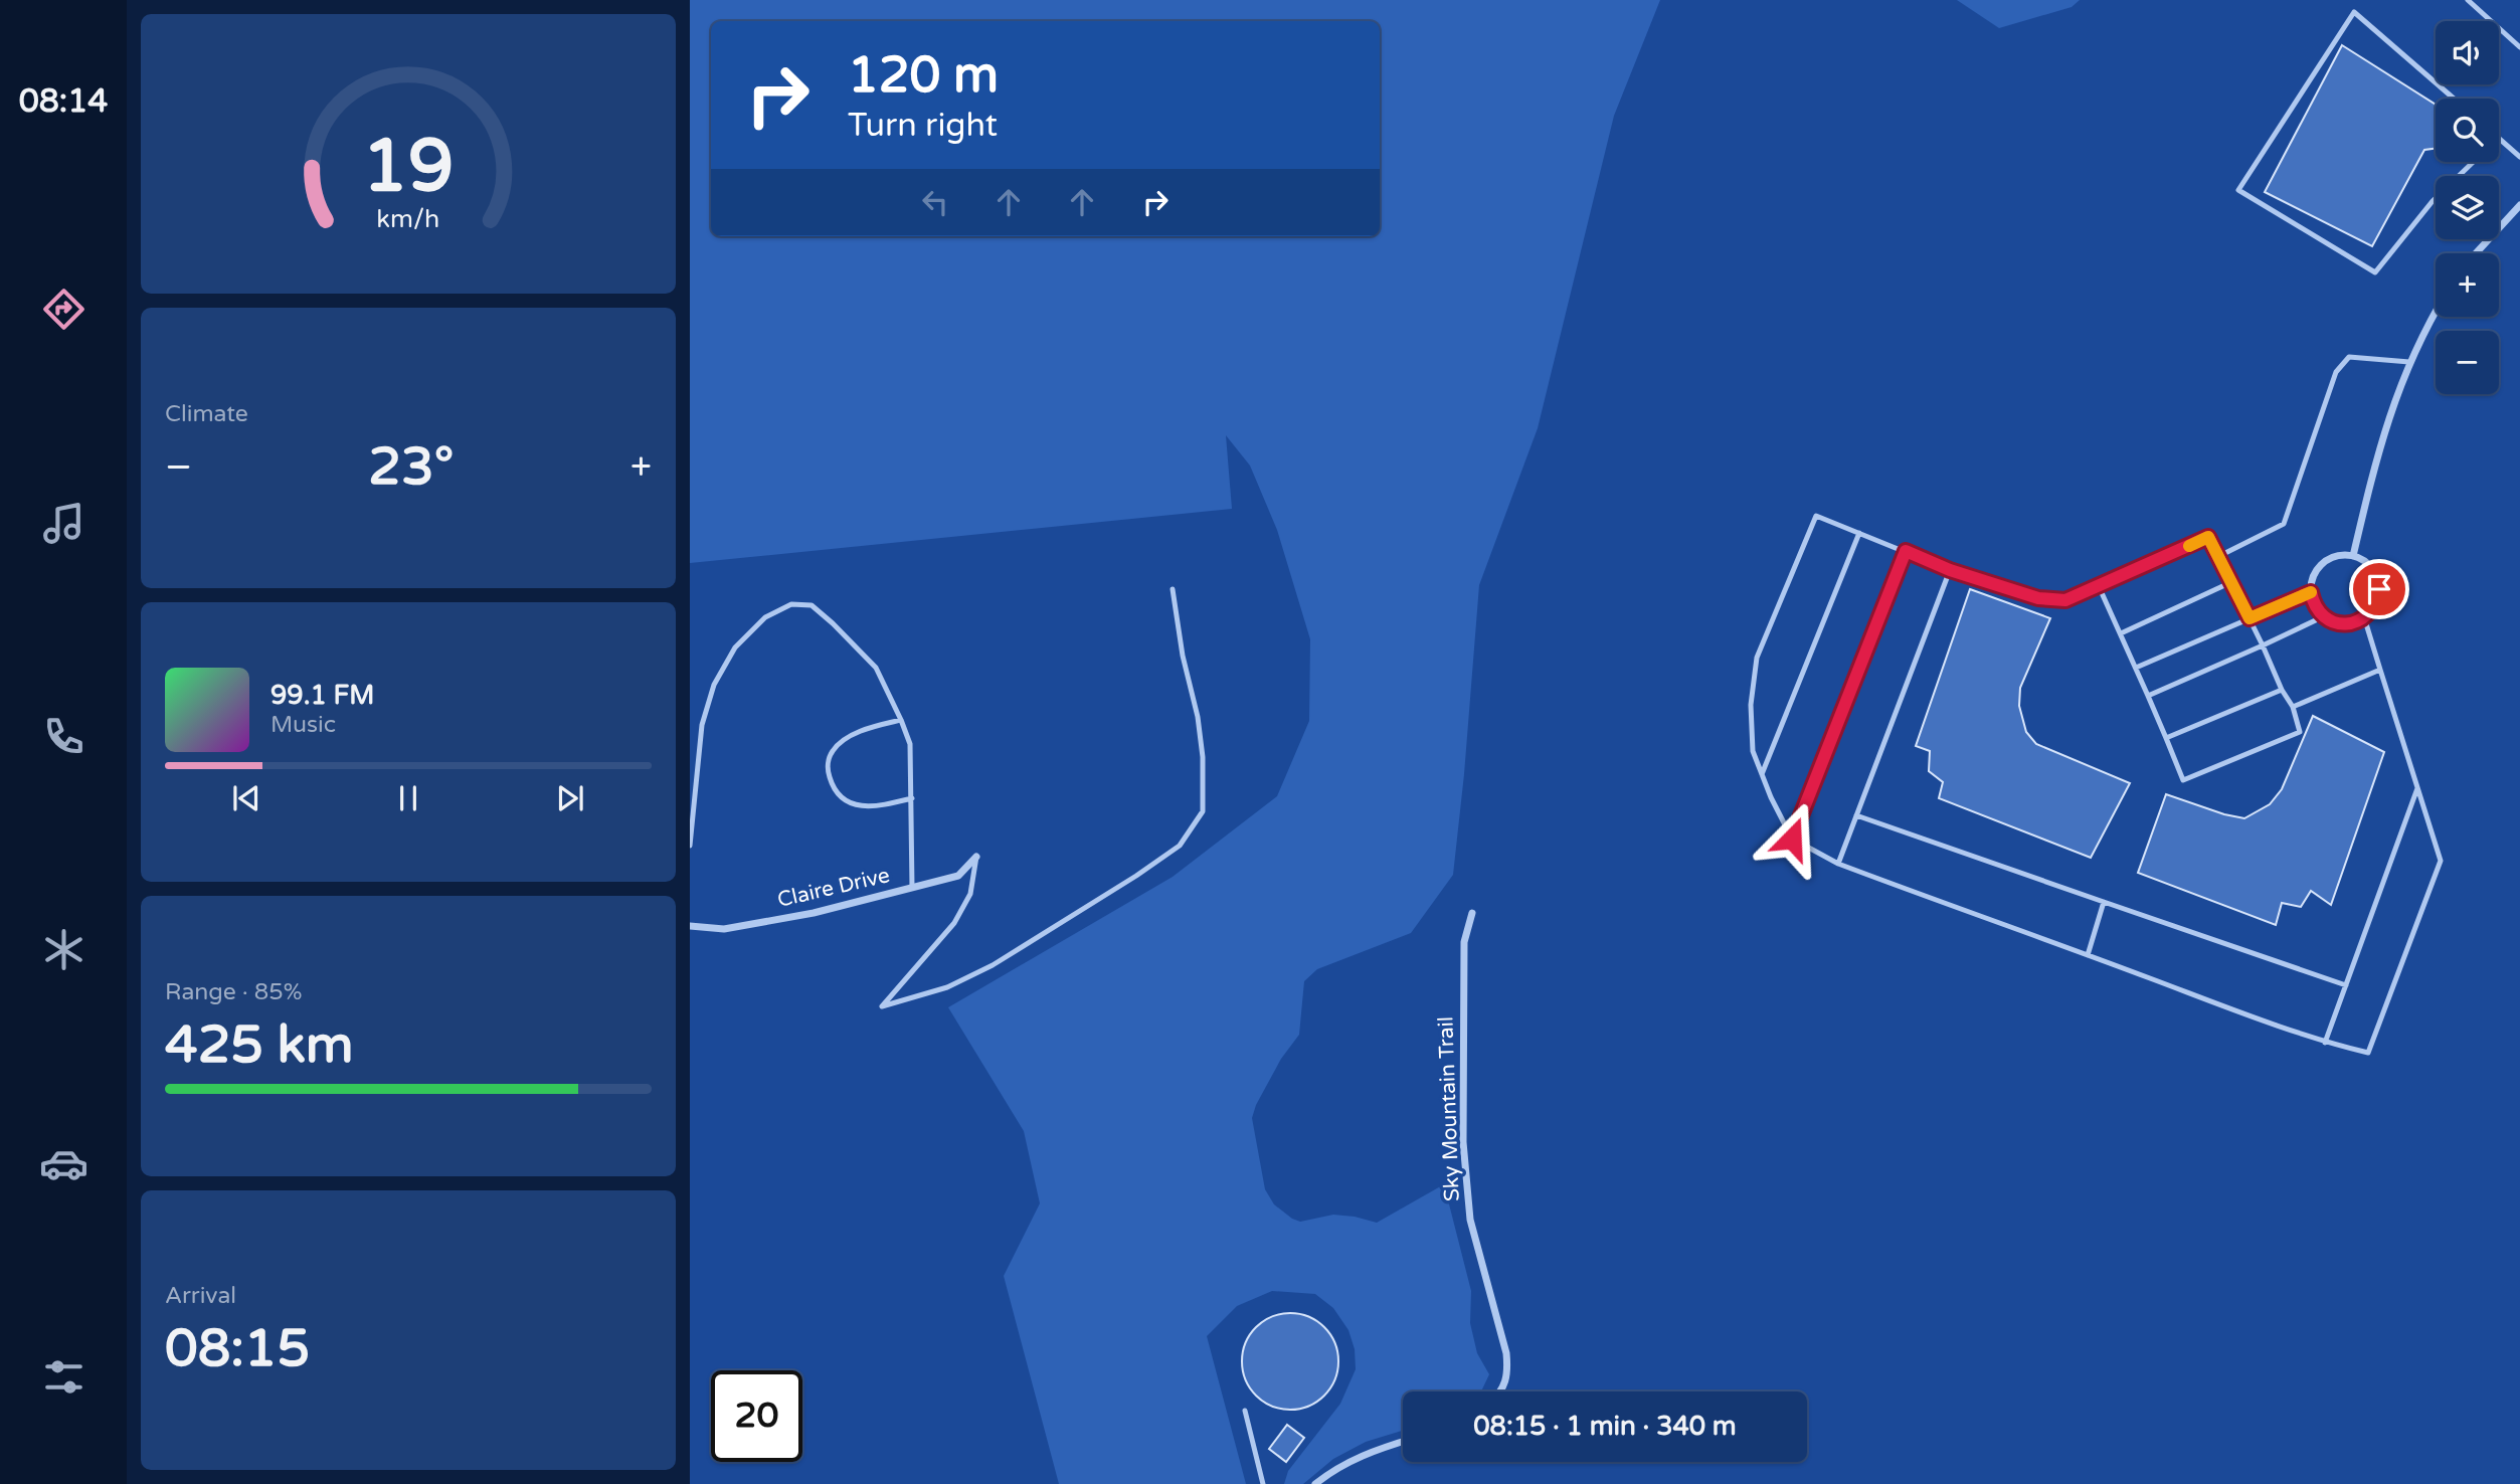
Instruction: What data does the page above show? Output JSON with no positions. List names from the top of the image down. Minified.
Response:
{"streets":{"street":["Claire Drive","Sky Mountain Trail"]},"page":{"tabs":"08:14","map_buttons":["+","−"],"turn":["120 m","Turn right"],"tile":["Climate",["Range · 85%","425 km"],["Arrival","08:15"]],"heat":["−","23°","+"],"song":["99.1 FM","Music"],"limit":"20","trip":"08:15 · 1 min · 340 m","gauge":["19","km/h"]}}
